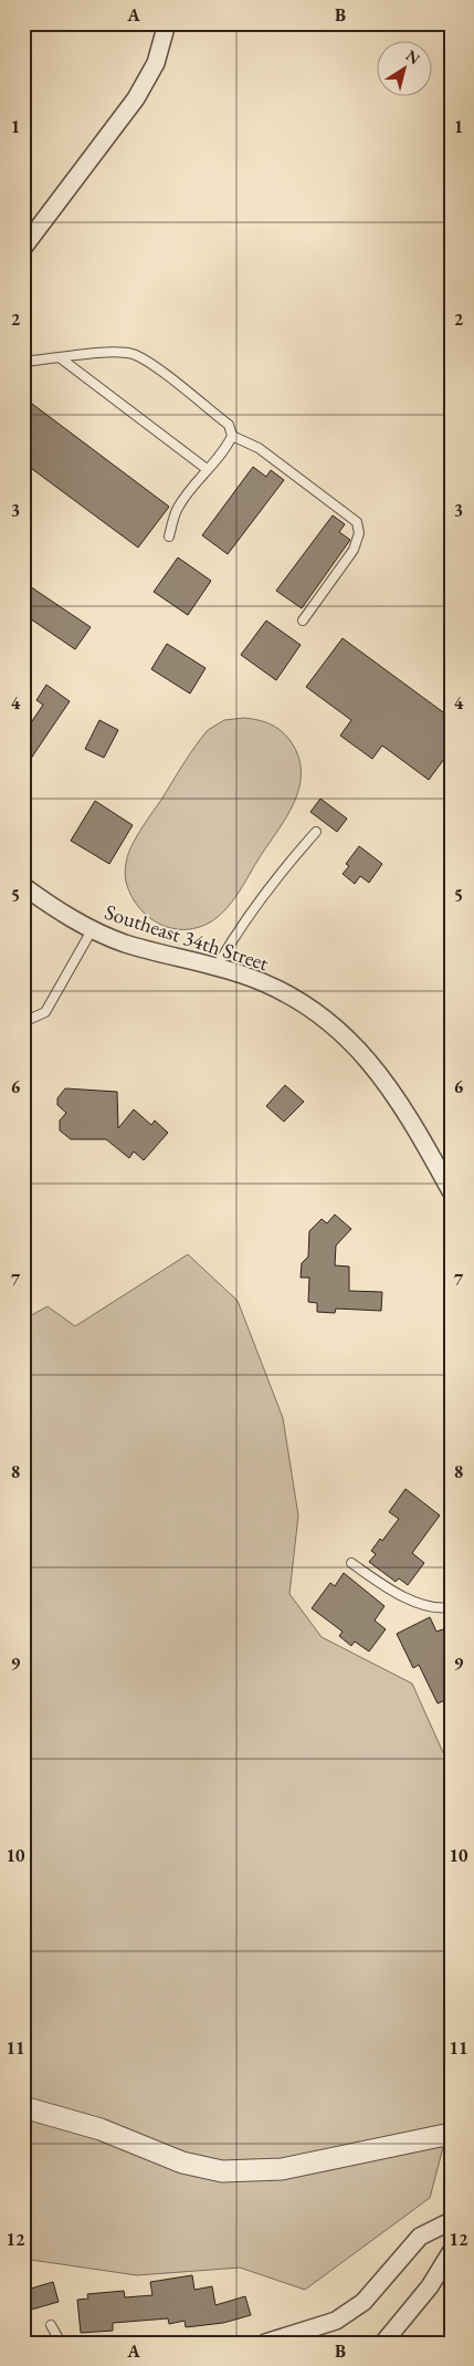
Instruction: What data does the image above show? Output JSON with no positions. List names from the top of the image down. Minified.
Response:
{"streets":{"street":["Southeast 34th Street"]},"north":"top right","grid":{"columns":["A","B"],"rows":["1","2","3","4","5","6","7","8","9","10","11","12"]}}
